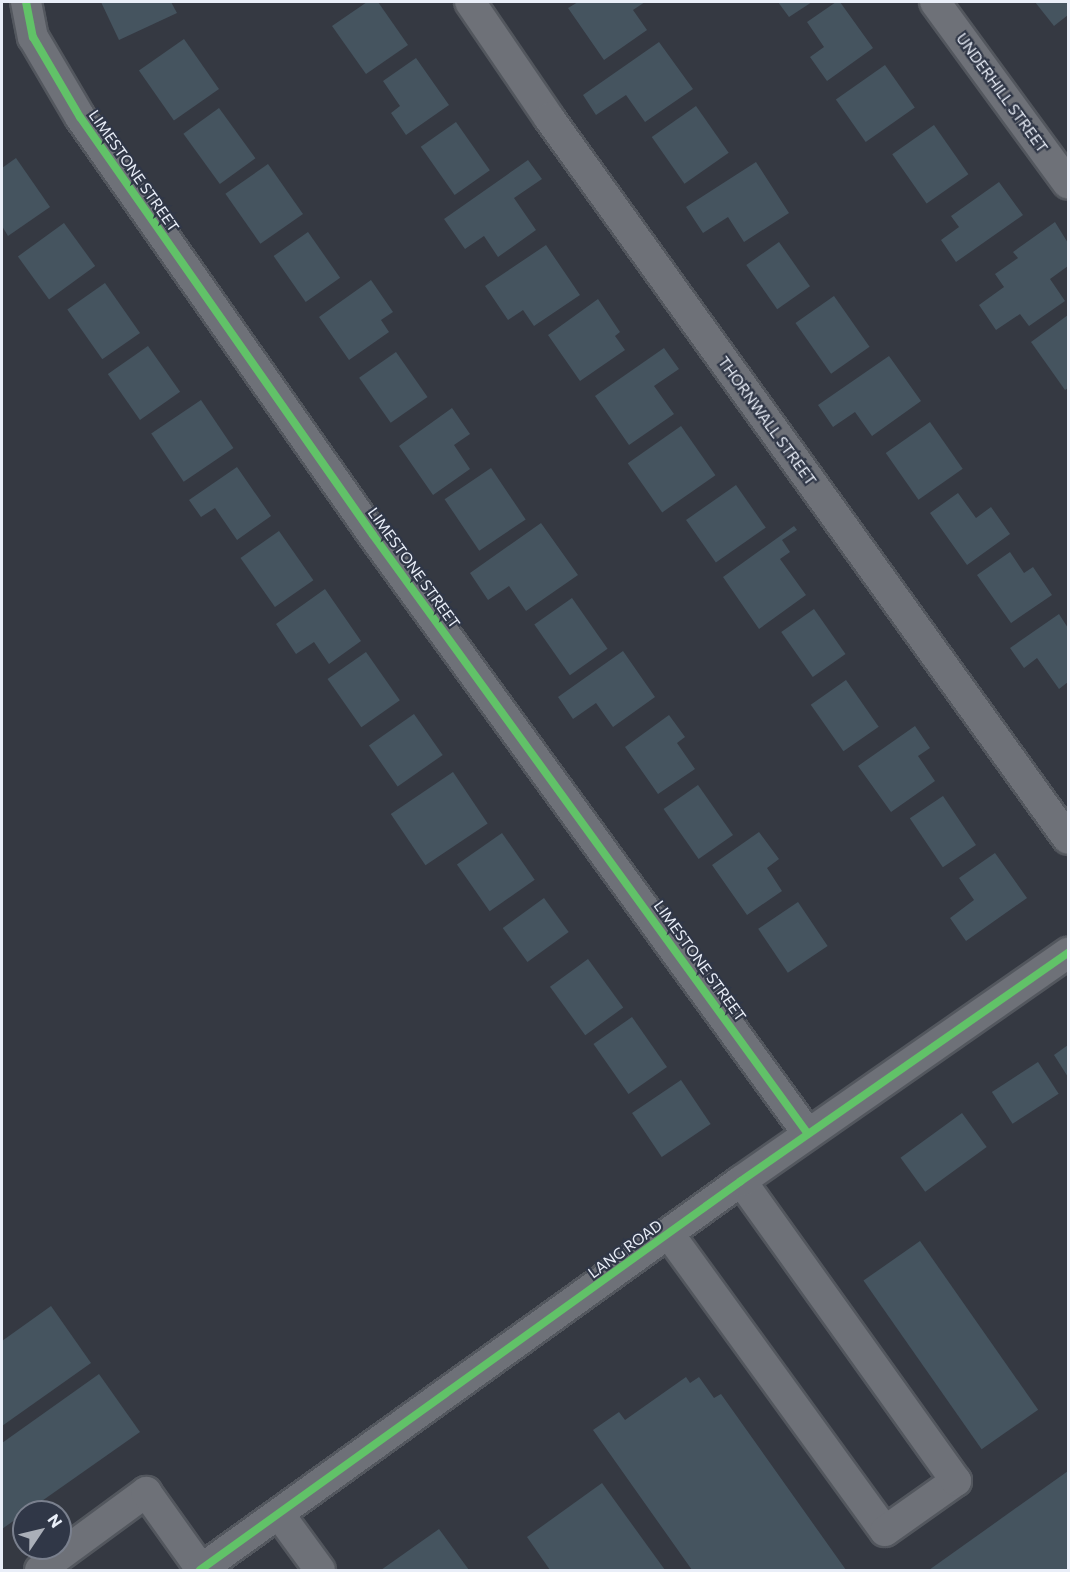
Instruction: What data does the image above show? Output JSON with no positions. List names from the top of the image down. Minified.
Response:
{"streets":{"street":["UNDERHILL STREET","LIMESTONE STREET","THORNWALL STREET","LANG ROAD"]},"crossings":[["LIMESTONE STREET","LANG ROAD"]],"north":"top right"}
